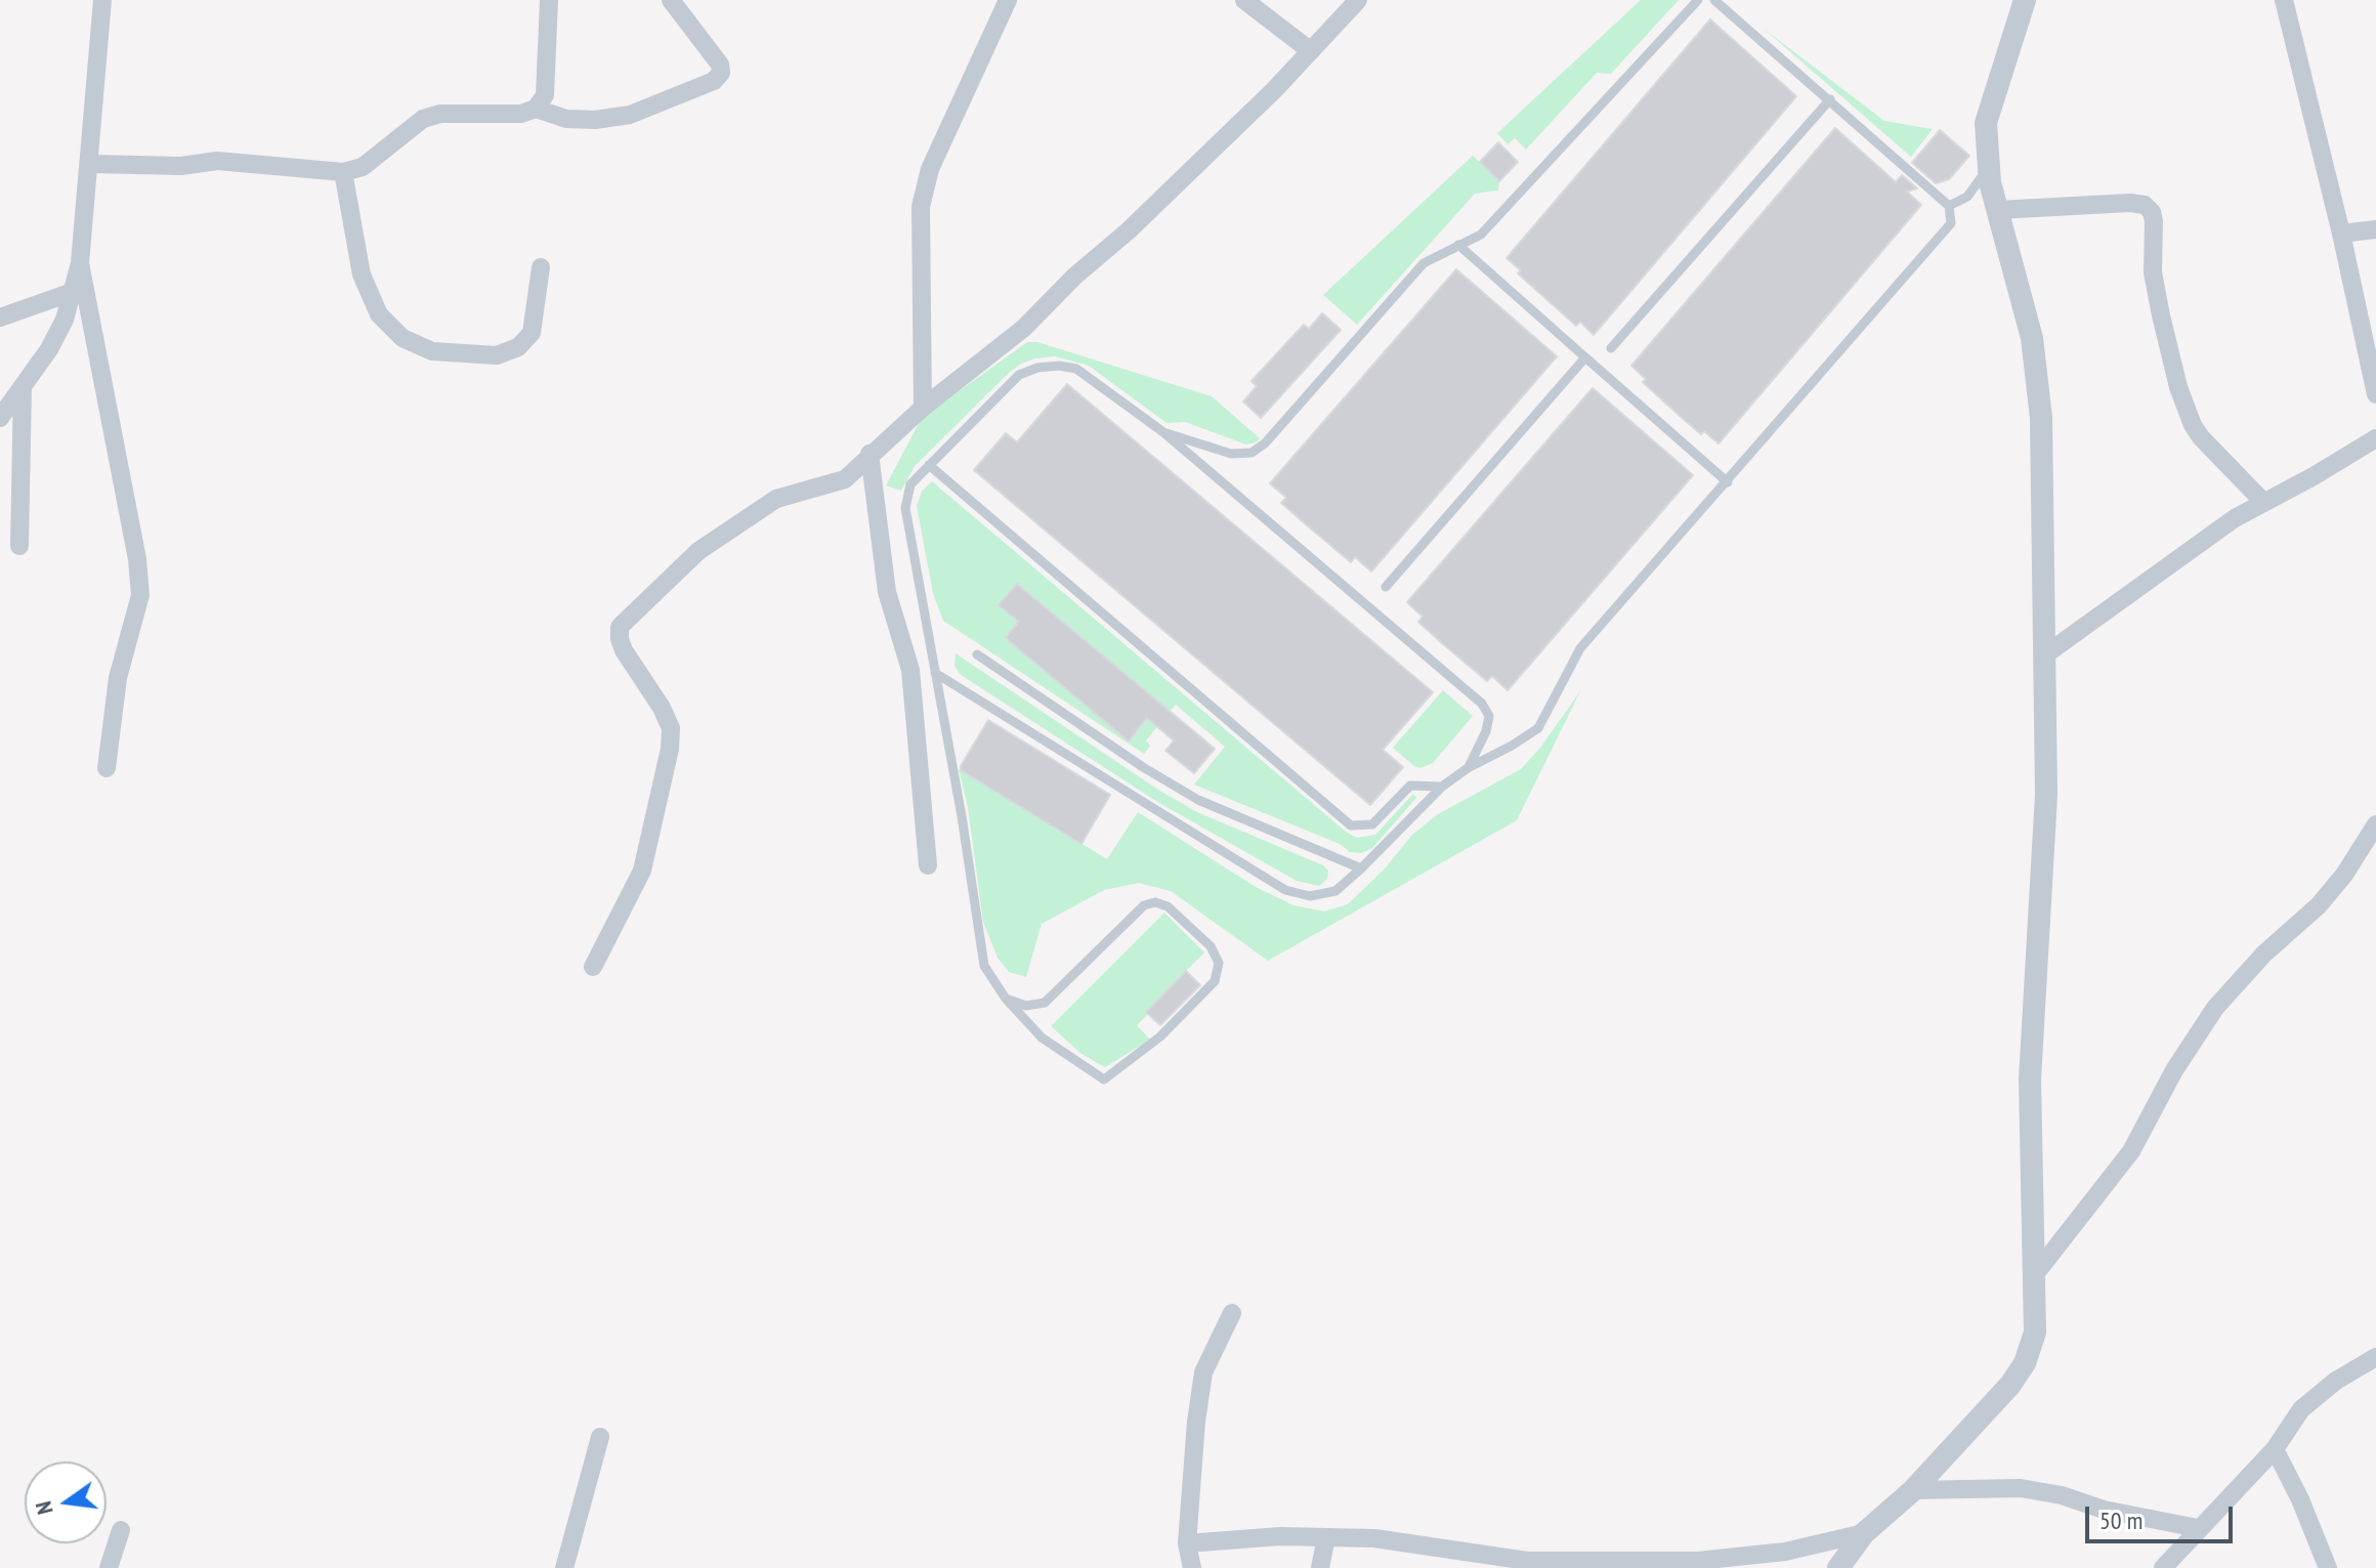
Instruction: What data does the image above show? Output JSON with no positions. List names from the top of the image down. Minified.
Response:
{"scale_bar":"50 m","north":"left"}
